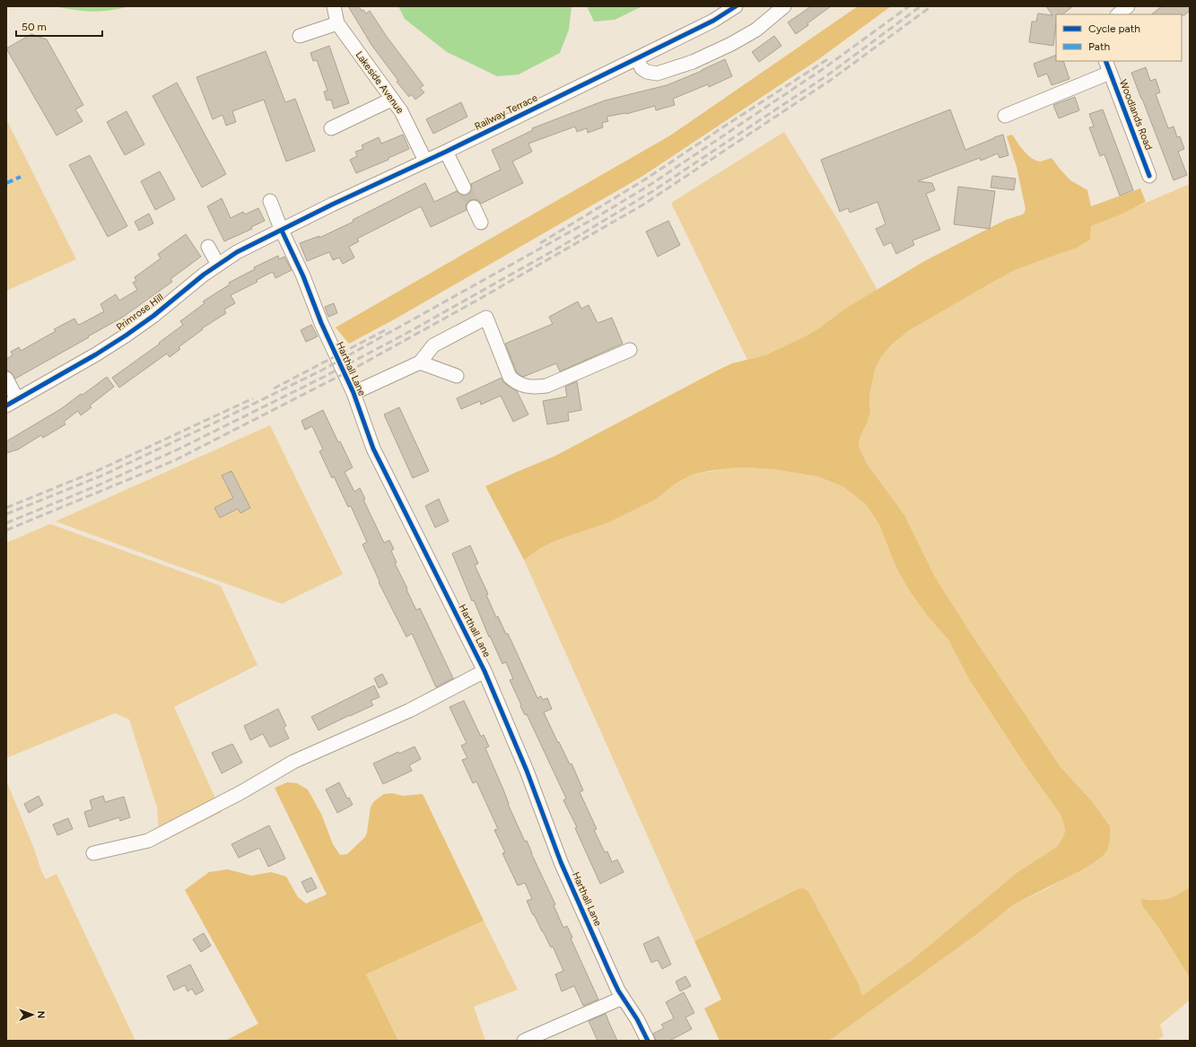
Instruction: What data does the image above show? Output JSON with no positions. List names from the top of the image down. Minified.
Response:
{"streets":{"street":["Lakeside Avenue","Railway Terrace","Woodlands Road","Primrose Hill","Harthall Lane"]},"crossings":[["Lakeside Avenue","Railway Terrace"],["Railway Terrace","Primrose Hill"],["Railway Terrace","Harthall Lane"],["Primrose Hill","Harthall Lane"]],"legend":["Cycle path","Path"],"scale_bar":"50 m","north":"right"}
